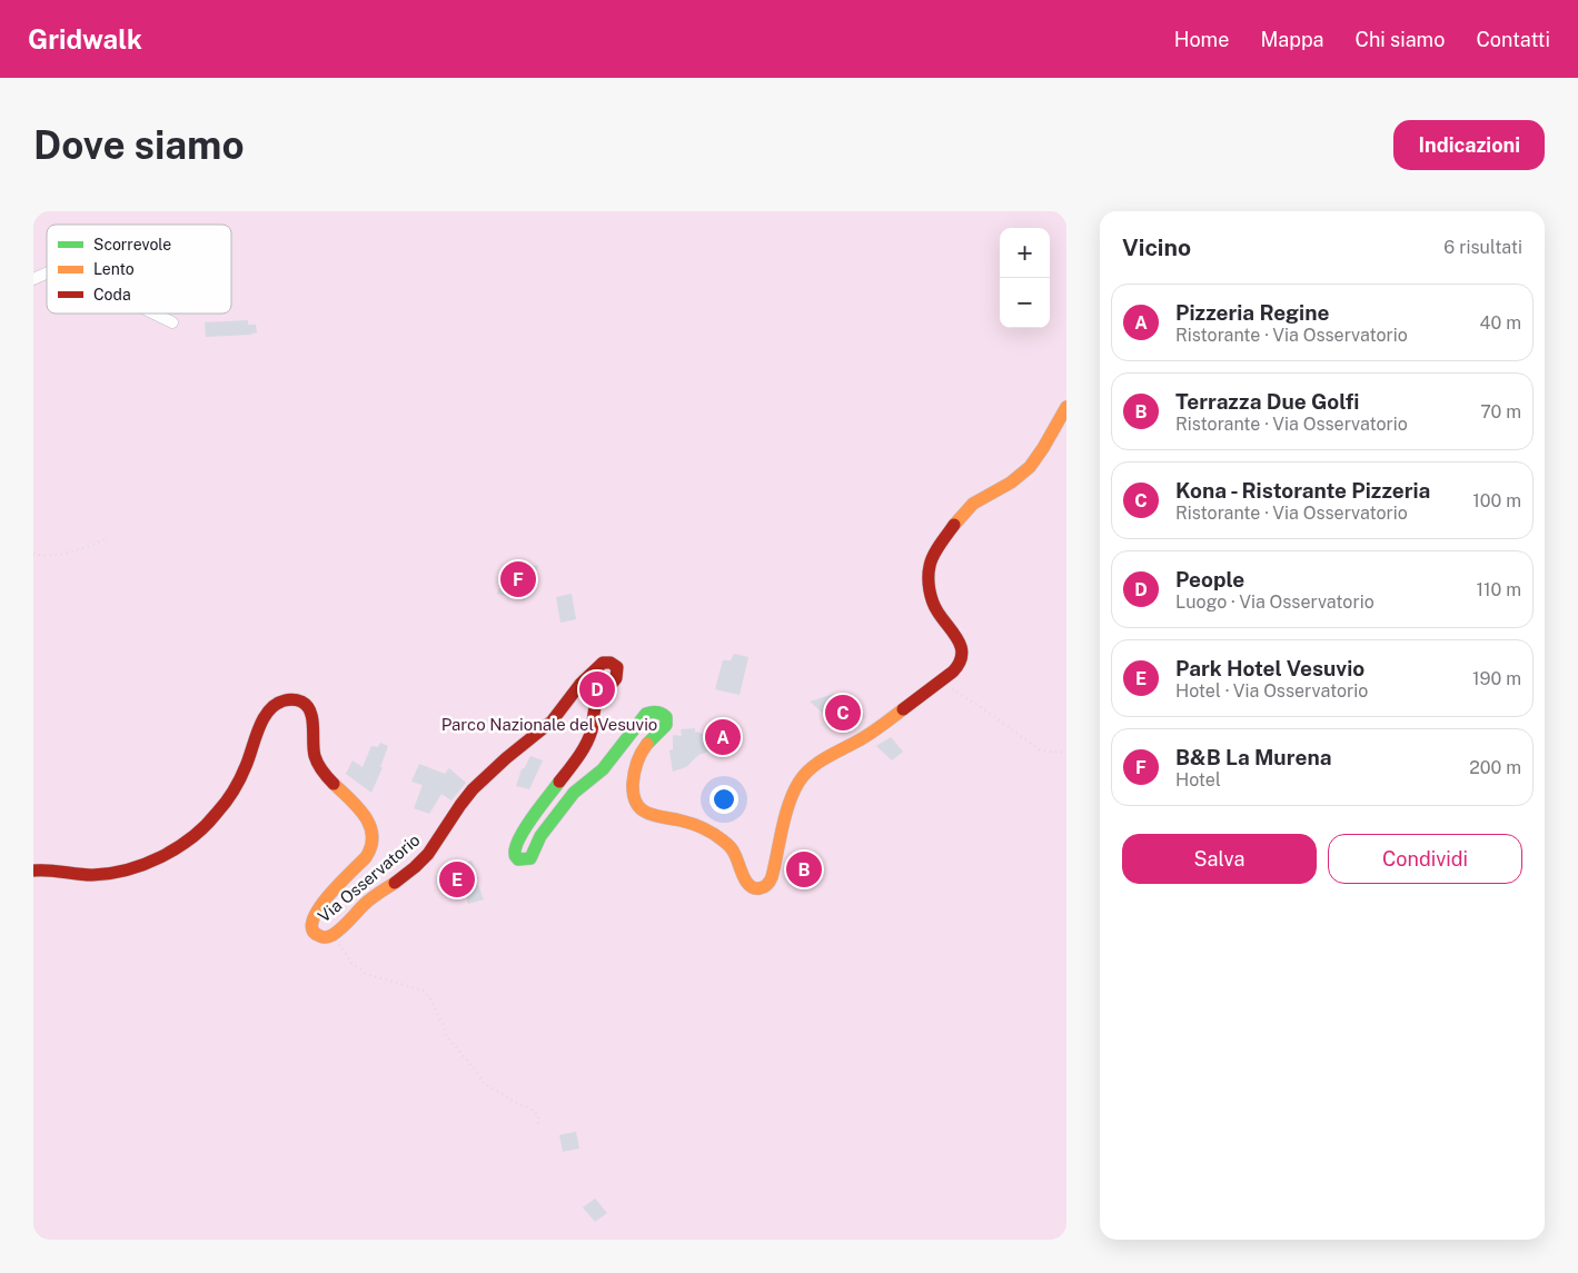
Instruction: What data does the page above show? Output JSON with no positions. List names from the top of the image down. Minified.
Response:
{"streets":{"street":["Via Osservatorio"]},"parks":["Parco Nazionale del Vesuvio"],"legend":["Scorrevole","Lento","Coda"],"page":{"header":"Gridwalk","nav":["Home","Mappa","Chi siamo","Contatti"],"buttons":["Indicazioni",["Salva","Condividi"]],"title":"Dove siamo","heading":["Vicino","6 risultati"],"map_buttons":["+","−"],"list":[{"mark":"A","name":"Pizzeria Regine","note":"Ristorante · Via Osservatorio","value":"40 m"},{"mark":"B","name":"Terrazza Due Golfi","note":"Ristorante · Via Osservatorio","value":"70 m"},{"mark":"C","name":"Kona - Ristorante Pizzeria","note":"Ristorante · Via Osservatorio","value":"100 m"},{"mark":"D","name":"People","note":"Luogo · Via Osservatorio","value":"110 m"},{"mark":"E","name":"Park Hotel Vesuvio","note":"Hotel · Via Osservatorio","value":"190 m"},{"mark":"F","name":"B&B La Murena","note":"Hotel","value":"200 m"}],"pins":["F","D","C","A","B","E"]}}
